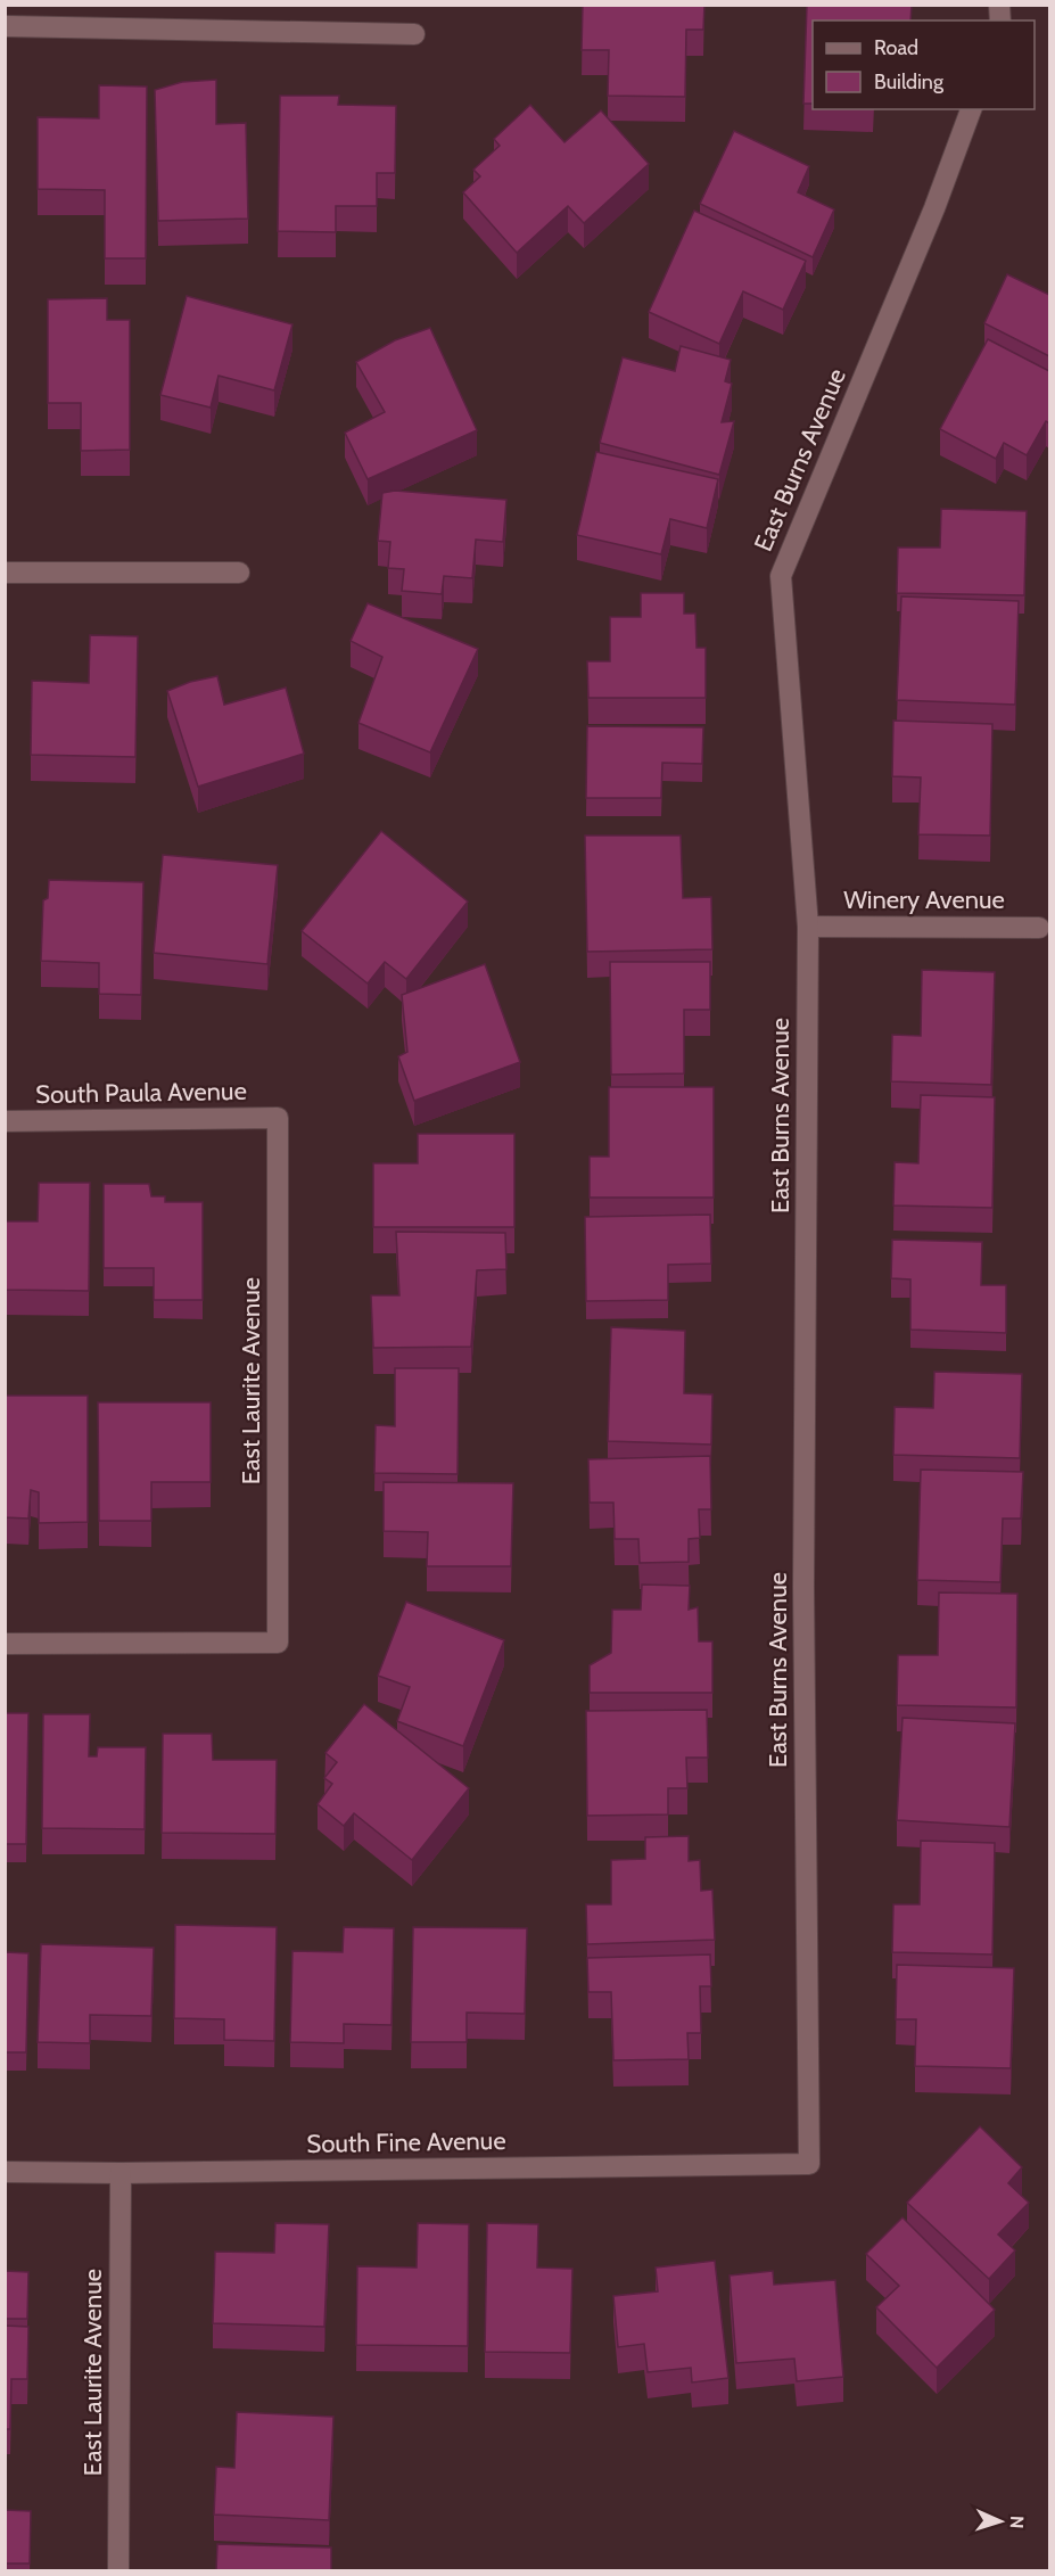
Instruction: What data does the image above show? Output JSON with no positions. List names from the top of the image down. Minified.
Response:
{"streets":{"street":["East Burns Avenue","Winery Avenue","South Paula Avenue","East Laurite Avenue","South Fine Avenue"]},"crossings":[["East Burns Avenue","Winery Avenue"],["East Burns Avenue","South Fine Avenue"],["South Paula Avenue","East Laurite Avenue"],["East Laurite Avenue","South Fine Avenue"]],"legend":["Road","Building"],"north":"right"}
